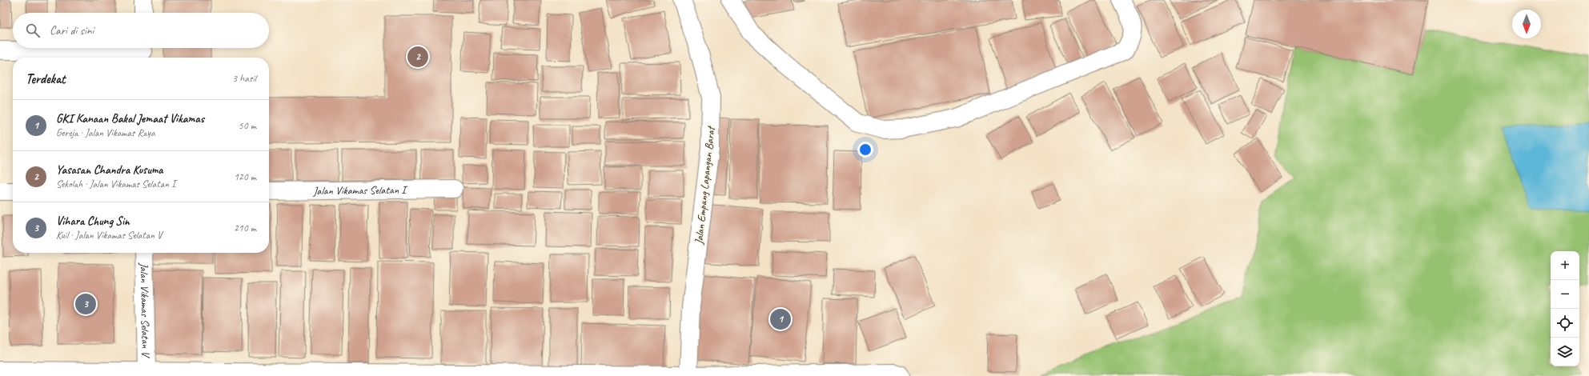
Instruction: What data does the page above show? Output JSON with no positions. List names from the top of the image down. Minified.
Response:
{"streets":{"street":["Jalan Empang Lapangan Barat","Jalan Vikamas Selatan I","Jalan Vikamas Selatan V"]},"north":"bottom","page":{"search":"Cari di sini","pins":["2","3","1"],"heading":["Terdekat","3 hasil"],"list":[{"mark":"1","name":"GKI Kanaan Bakal Jemaat Vikamas","note":"Gereja · Jalan Vikamas Raya","value":"50 m"},{"mark":"2","name":"Yasasan Chandra Kusuma","note":"Sekolah · Jalan Vikamas Selatan I","value":"120 m"},{"mark":"3","name":"Vihara Chung Sin","note":"Kuil · Jalan Vikamas Selatan V","value":"210 m"}],"map_buttons":["+","−"]}}
